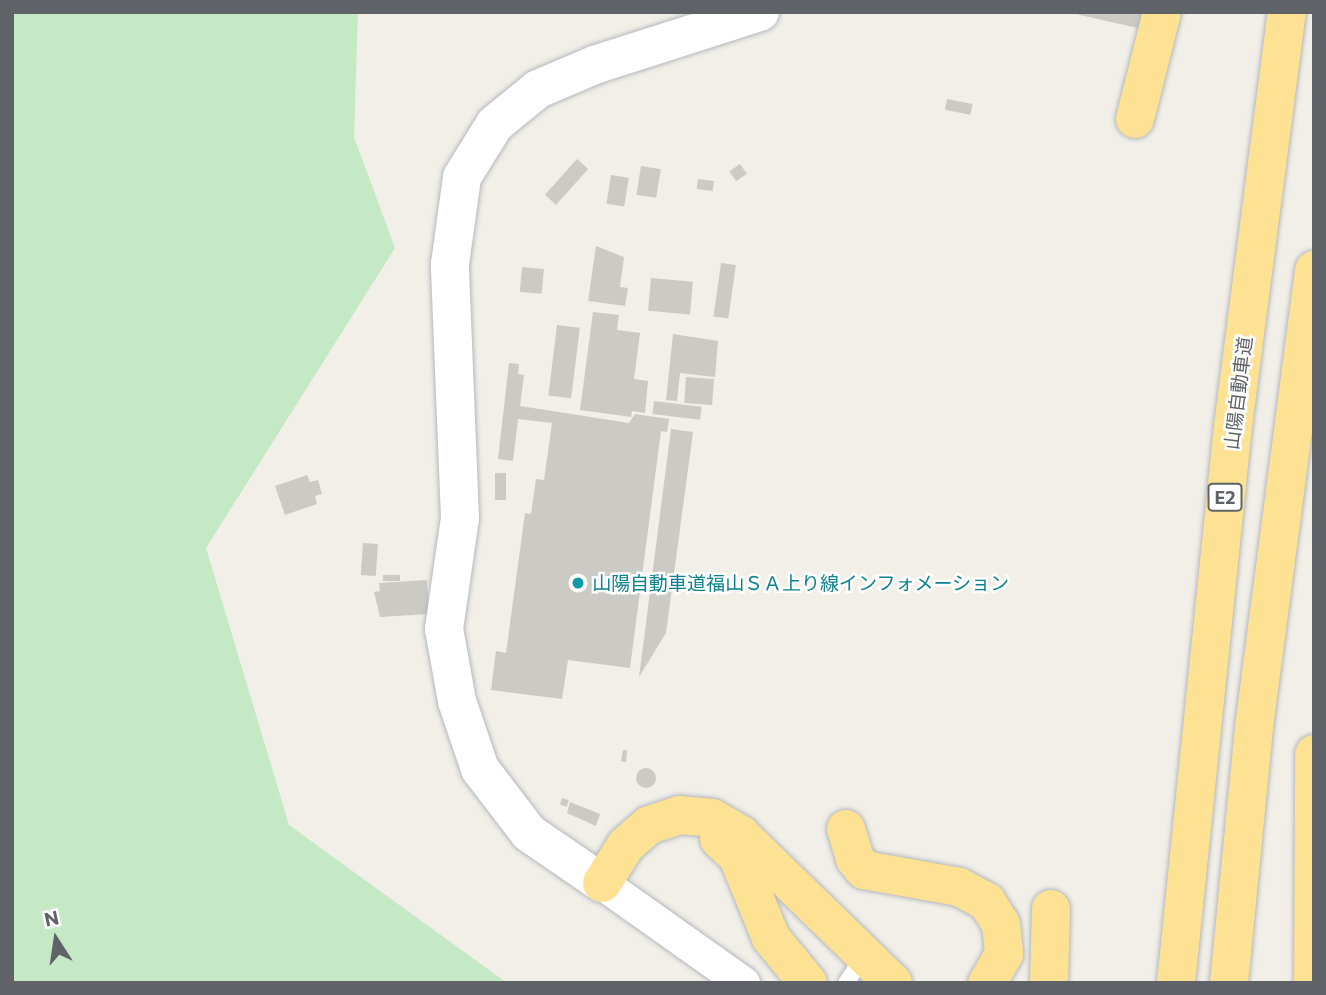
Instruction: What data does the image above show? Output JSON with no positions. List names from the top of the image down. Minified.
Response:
{"streets":{"highway":["山陽自動車道","E2"]},"places":["山陽自動車道福山ＳＡ上り線インフォメーション"],"north":"top"}
